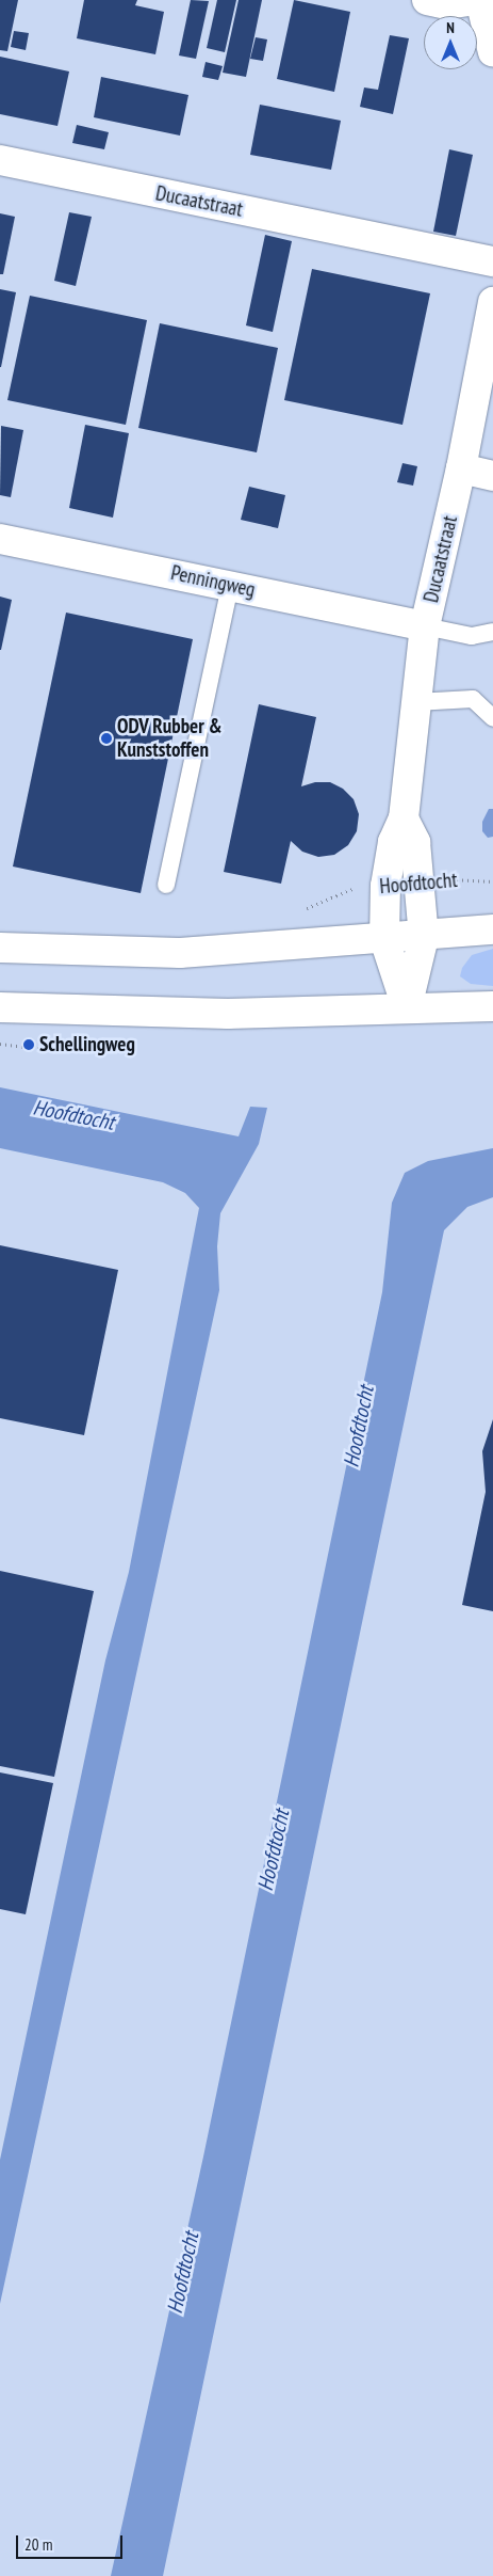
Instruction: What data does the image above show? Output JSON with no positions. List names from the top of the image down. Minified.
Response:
{"streets":{"street":["Ducaatstraat","Penningweg"],"path":["Hoofdtocht"]},"crossings":[["Ducaatstraat","Penningweg"],["Ducaatstraat","Hoofdtocht"]],"water":["Hoofdtocht"],"places":["ODV Rubber & Kunststoffen","Schellingweg"],"scale_bar":"20 m","north":"top"}
